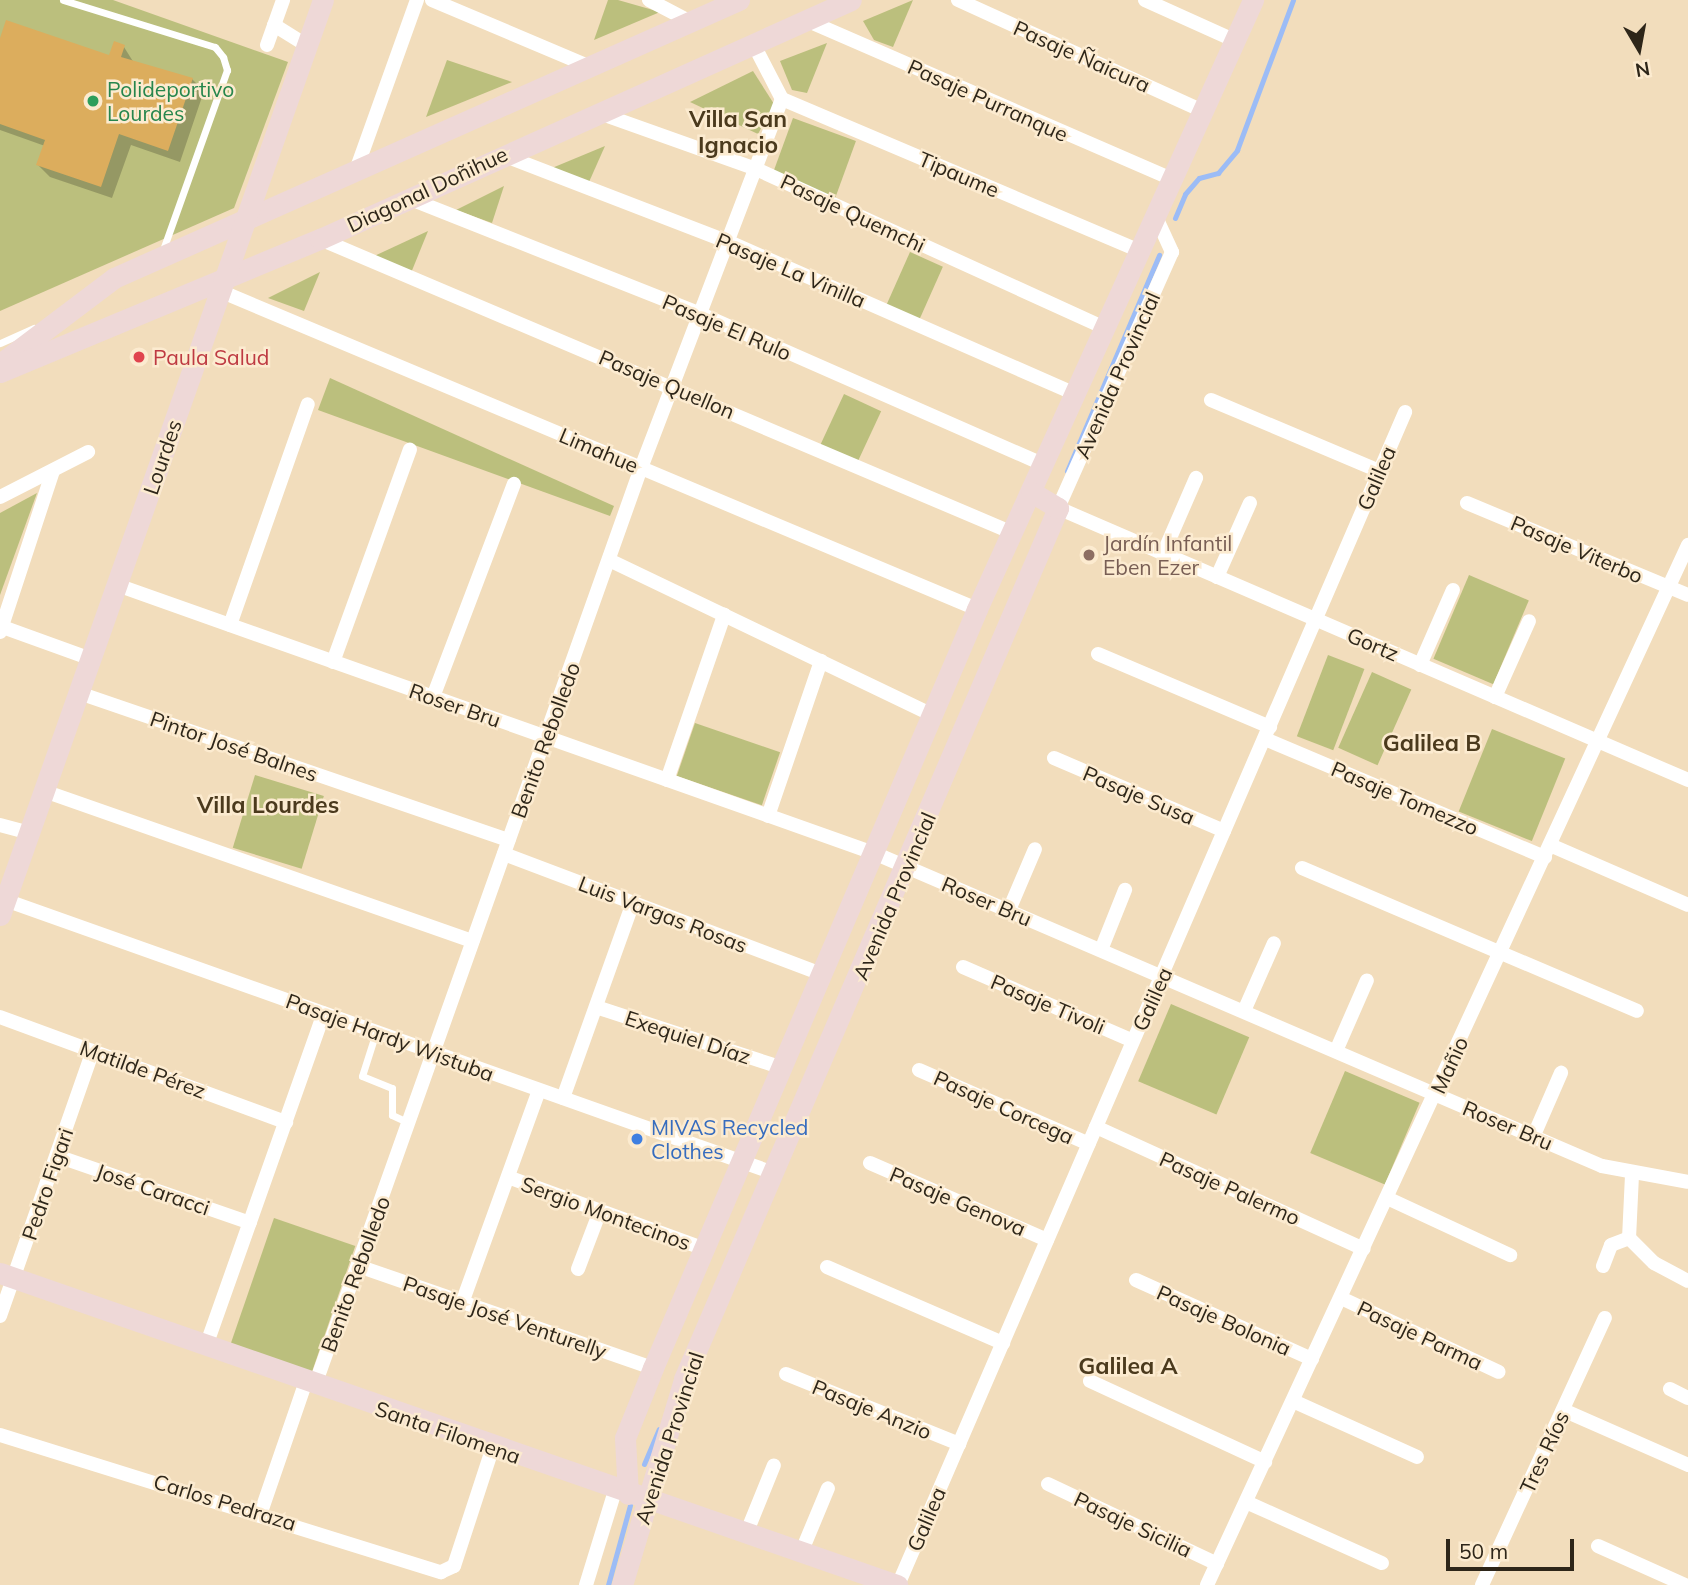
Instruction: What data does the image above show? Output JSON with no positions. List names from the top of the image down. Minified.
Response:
{"streets":{"street":["Pasaje Ñaicura","Pasaje Purranque","Tipaume","Diagonal Doñihue","Pasaje Quemchi","Pasaje La Vinilla","Pasaje El Rulo","Avenida Provincial","Pasaje Quellon","Limahue","Lourdes","Galilea","Pasaje Viterbo","Gortz","Roser Bru","Benito Rebolledo","Pintor José Balnes","Pasaje Susa","Pasaje Tomezzo","Luis Vargas Rosas","Pasaje Tivoli","Pasaje Hardy Wistuba","Exequiel Díaz","Mañio","Matilde Pérez","Pasaje Corcega","Pedro Figari","Pasaje Palermo","José Caracci","Pasaje Genova","Sergio Montecinos","Pasaje José Venturelly","Pasaje Bolonia","Pasaje Parma","Pasaje Anzio","Santa Filomena","Tres Ríos","Carlos Pedraza","Pasaje Sicilia"]},"crossings":[["Pasaje Ñaicura","Avenida Provincial"],["Pasaje Purranque","Diagonal Doñihue"],["Pasaje Purranque","Avenida Provincial"],["Tipaume","Avenida Provincial"],["Tipaume","Benito Rebolledo"],["Diagonal Doñihue","Pasaje Quemchi"],["Diagonal Doñihue","Pasaje La Vinilla"],["Diagonal Doñihue","Pasaje El Rulo"],["Diagonal Doñihue","Pasaje Quellon"],["Diagonal Doñihue","Limahue"],["Diagonal Doñihue","Lourdes"],["Pasaje Quemchi","Avenida Provincial"],["Pasaje Quemchi","Benito Rebolledo"],["Pasaje La Vinilla","Avenida Provincial"],["Pasaje La Vinilla","Benito Rebolledo"],["Pasaje El Rulo","Avenida Provincial"],["Pasaje El Rulo","Benito Rebolledo"],["Avenida Provincial","Pasaje Quellon"],["Avenida Provincial","Limahue"],["Avenida Provincial","Gortz"],["Avenida Provincial","Roser Bru"],["Avenida Provincial","Luis Vargas Rosas"],["Avenida Provincial","Pasaje Hardy Wistuba"],["Avenida Provincial","Exequiel Díaz"],["Avenida Provincial","Sergio Montecinos"],["Avenida Provincial","Pasaje José Venturelly"],["Avenida Provincial","Santa Filomena"],["Pasaje Quellon","Benito Rebolledo"],["Limahue","Lourdes"],["Limahue","Benito Rebolledo"],["Lourdes","Roser Bru"],["Lourdes","Pintor José Balnes"],["Lourdes","Pasaje Hardy Wistuba"],["Galilea","Gortz"],["Galilea","Roser Bru"],["Galilea","Pasaje Susa"],["Galilea","Pasaje Tomezzo"],["Galilea","Pasaje Tivoli"],["Galilea","Pasaje Corcega"],["Galilea","Pasaje Palermo"],["Galilea","Pasaje Genova"],["Galilea","Pasaje Anzio"],["Galilea","Santa Filomena"],["Pasaje Viterbo","Mañio"],["Gortz","Mañio"],["Roser Bru","Benito Rebolledo"],["Roser Bru","Mañio"],["Benito Rebolledo","Pintor José Balnes"],["Benito Rebolledo","Luis Vargas Rosas"],["Benito Rebolledo","Pasaje Hardy Wistuba"],["Benito Rebolledo","Pasaje José Venturelly"],["Benito Rebolledo","Santa Filomena"],["Benito Rebolledo","Carlos Pedraza"],["Pintor José Balnes","Luis Vargas Rosas"],["Pasaje Tomezzo","Mañio"],["Mañio","Pasaje Palermo"],["Mañio","Pasaje Bolonia"],["Mañio","Pasaje Parma"],["Mañio","Pasaje Sicilia"],["Matilde Pérez","Pedro Figari"],["Pedro Figari","José Caracci"],["Pedro Figari","Santa Filomena"],["Santa Filomena","Carlos Pedraza"]],"districts":["Villa San Ignacio","Galilea B","Villa Lourdes","Galilea A"],"places":["Polideportivo Lourdes","Paula Salud","Jardín Infantil Eben Ezer","MIVAS Recycled Clothes"],"scale_bar":"50 m","north":"bottom"}
